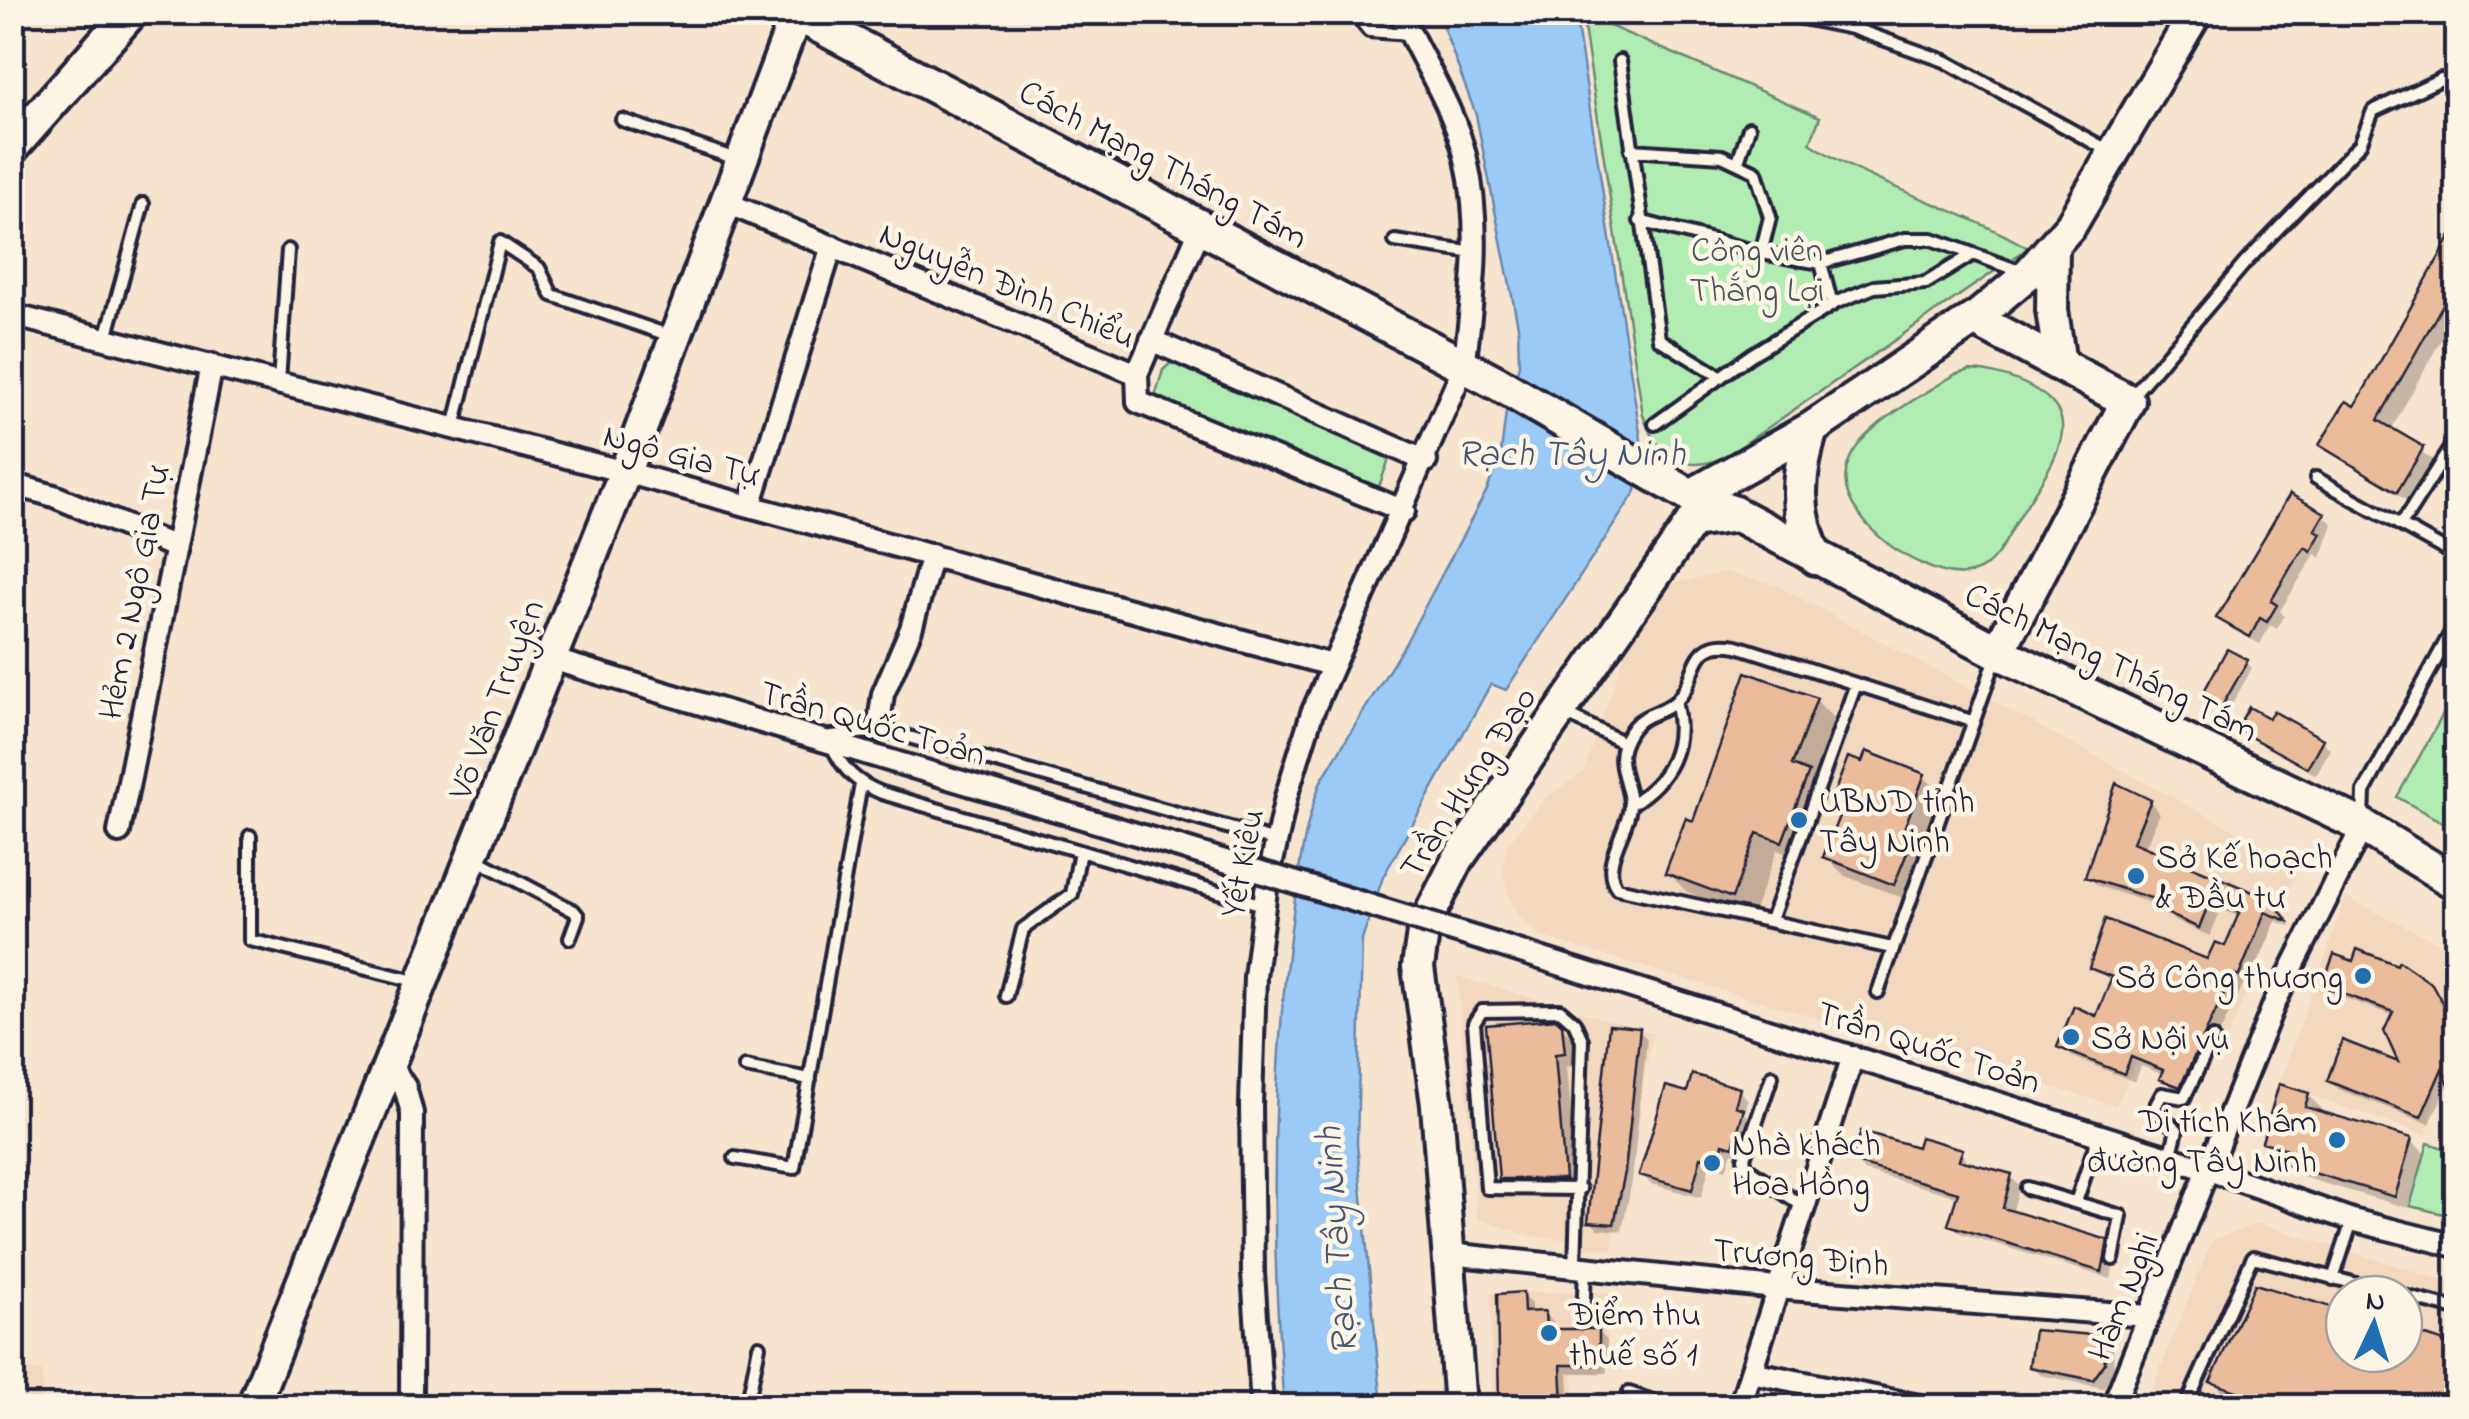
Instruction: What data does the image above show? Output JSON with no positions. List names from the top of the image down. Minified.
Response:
{"streets":{"main road":["Cách Mạng Tháng Tám","Trần Hưng Đạo"],"street":["Nguyễn Đình Chiểu","Ngô Gia Tự","Hẻm 2 Ngô Gia Tự","Võ Văn Truyện","Trần Quốc Toản","Yết Kiêu","Trương Định","Hàm Nghi"]},"crossings":[["Cách Mạng Tháng Tám","Võ Văn Truyện"],["Cách Mạng Tháng Tám","Trần Hưng Đạo"],["Cách Mạng Tháng Tám","Yết Kiêu"],["Cách Mạng Tháng Tám","Hàm Nghi"],["Nguyễn Đình Chiểu","Võ Văn Truyện"],["Nguyễn Đình Chiểu","Yết Kiêu"],["Ngô Gia Tự","Hẻm 2 Ngô Gia Tự"],["Ngô Gia Tự","Võ Văn Truyện"],["Ngô Gia Tự","Yết Kiêu"],["Võ Văn Truyện","Trần Quốc Toản"],["Trần Quốc Toản","Hàm Nghi"],["Trần Hưng Đạo","Trương Định"],["Trương Định","Hàm Nghi"]],"water":["Rạch Tây Ninh"],"parks":["Công viên Thắng Lợi"],"places":["UBND tỉnh Tây Ninh","Sở Kế hoạch & Đầu tư","Sở Công thương","Sở Nội vụ","Di tích Khám đường Tây Ninh","Nhà khách Hoa Hồng","Điểm thu thuế số 1"],"north":"top"}
